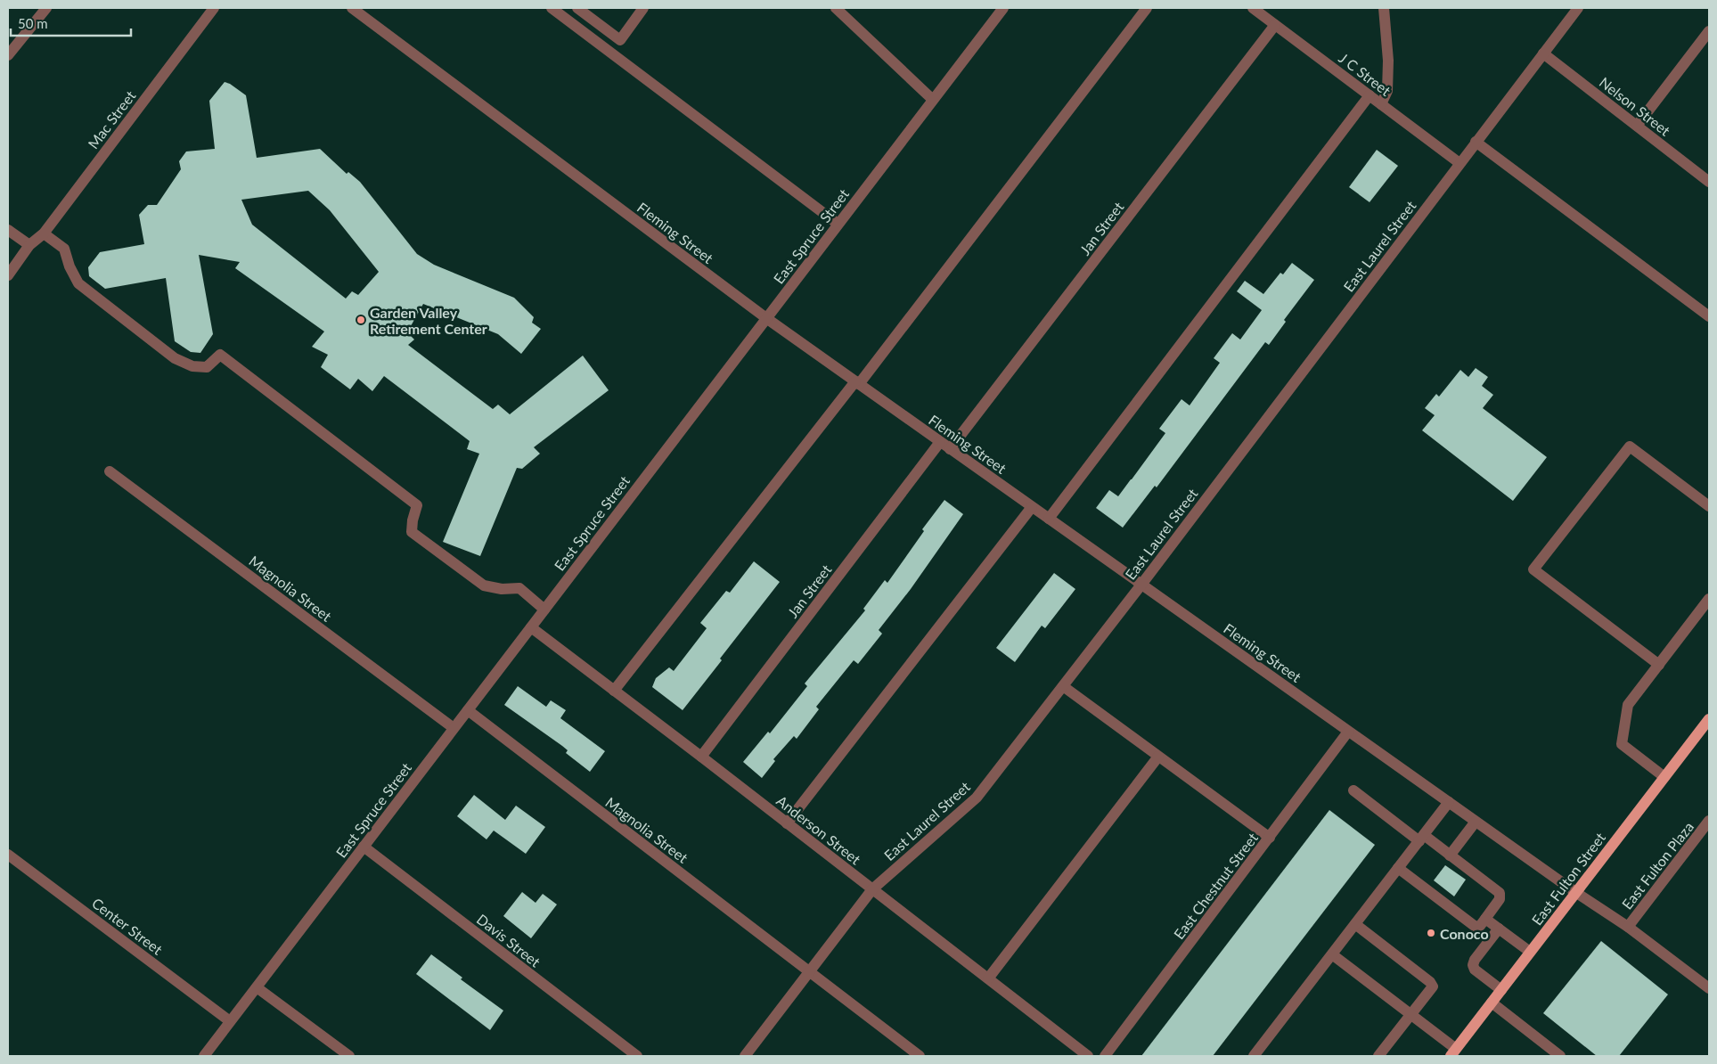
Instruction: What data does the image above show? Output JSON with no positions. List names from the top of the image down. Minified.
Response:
{"streets":{"main road":["East Fulton Street"],"street":["J C Street","Nelson Street","Mac Street","Jan Street","Fleming Street","East Spruce Street","East Laurel Street","Magnolia Street","Anderson Street","East Fulton Plaza","East Chestnut Street","Center Street","Davis Street"]},"crossings":[["J C Street","Jan Street"],["J C Street","East Laurel Street"],["Nelson Street","East Laurel Street"],["Jan Street","Fleming Street"],["Jan Street","Anderson Street"],["Fleming Street","East Spruce Street"],["Fleming Street","East Laurel Street"],["Fleming Street","East Fulton Plaza"],["Fleming Street","East Fulton Street"],["Fleming Street","East Chestnut Street"],["East Spruce Street","Magnolia Street"],["East Spruce Street","Anderson Street"],["East Spruce Street","Center Street"],["East Spruce Street","Davis Street"],["East Laurel Street","Magnolia Street"],["East Laurel Street","Anderson Street"]],"places":["Garden Valley Retirement Center","Conoco"],"scale_bar":"50 m"}
